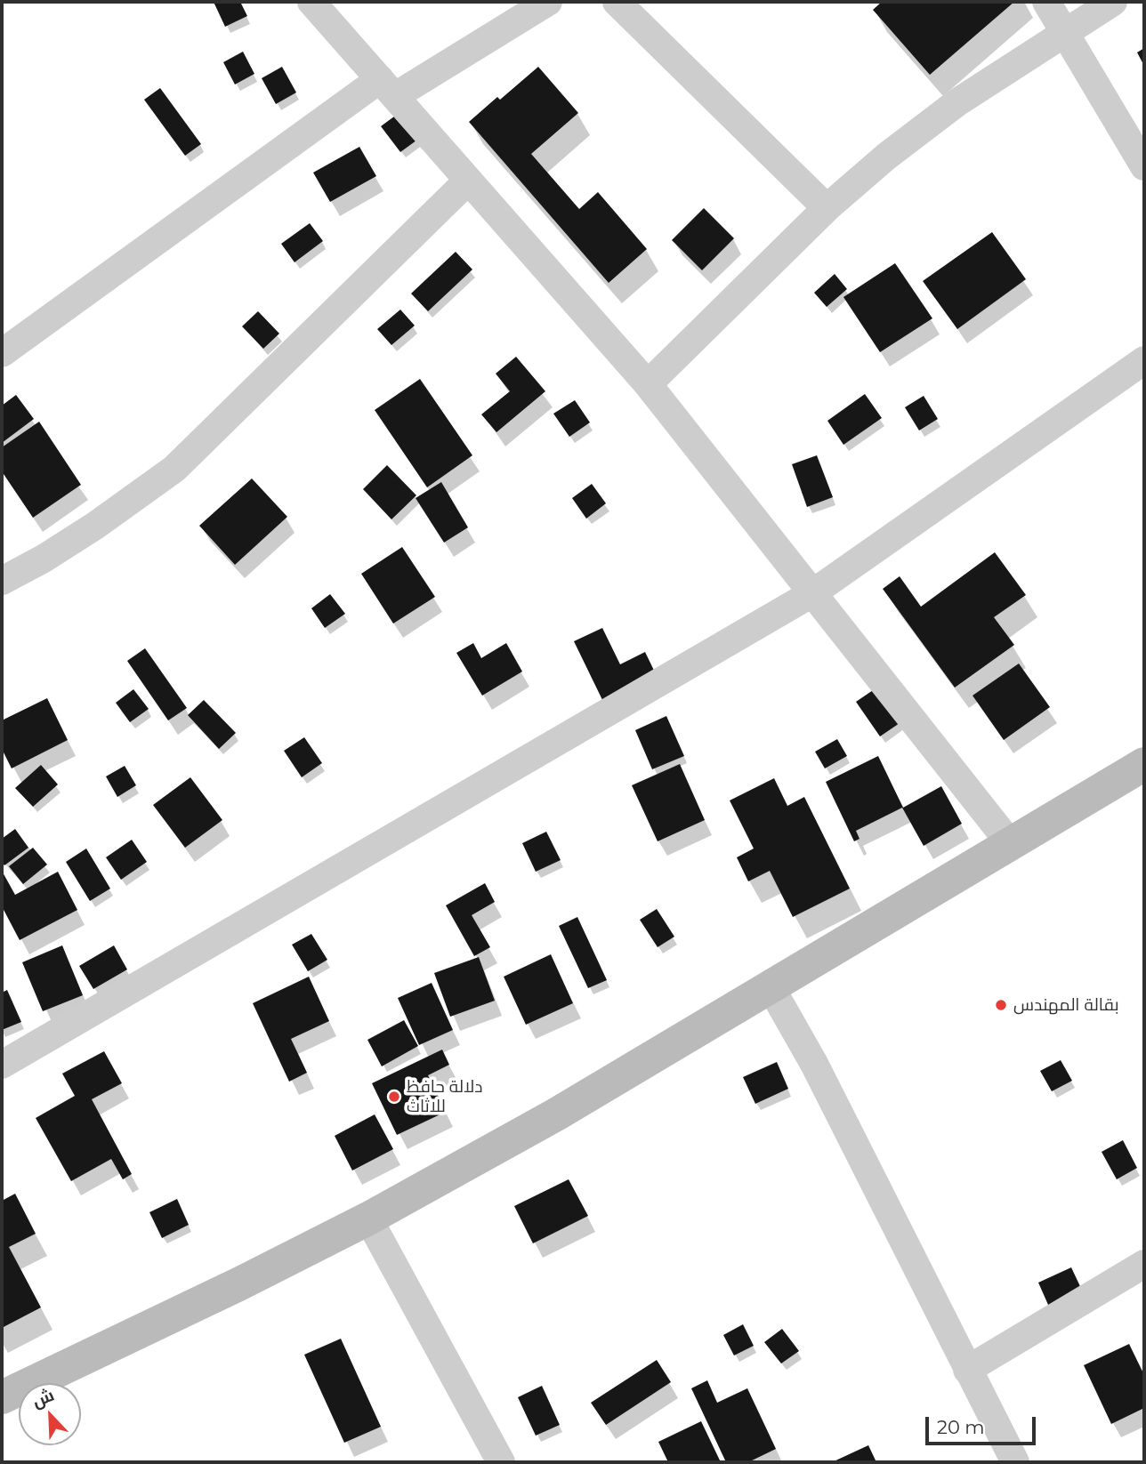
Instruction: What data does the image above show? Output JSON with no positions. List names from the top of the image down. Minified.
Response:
{"places":["بقالة المهندس","دلالة حافظ للاثاث"],"scale_bar":"20 m","north":"top left"}
